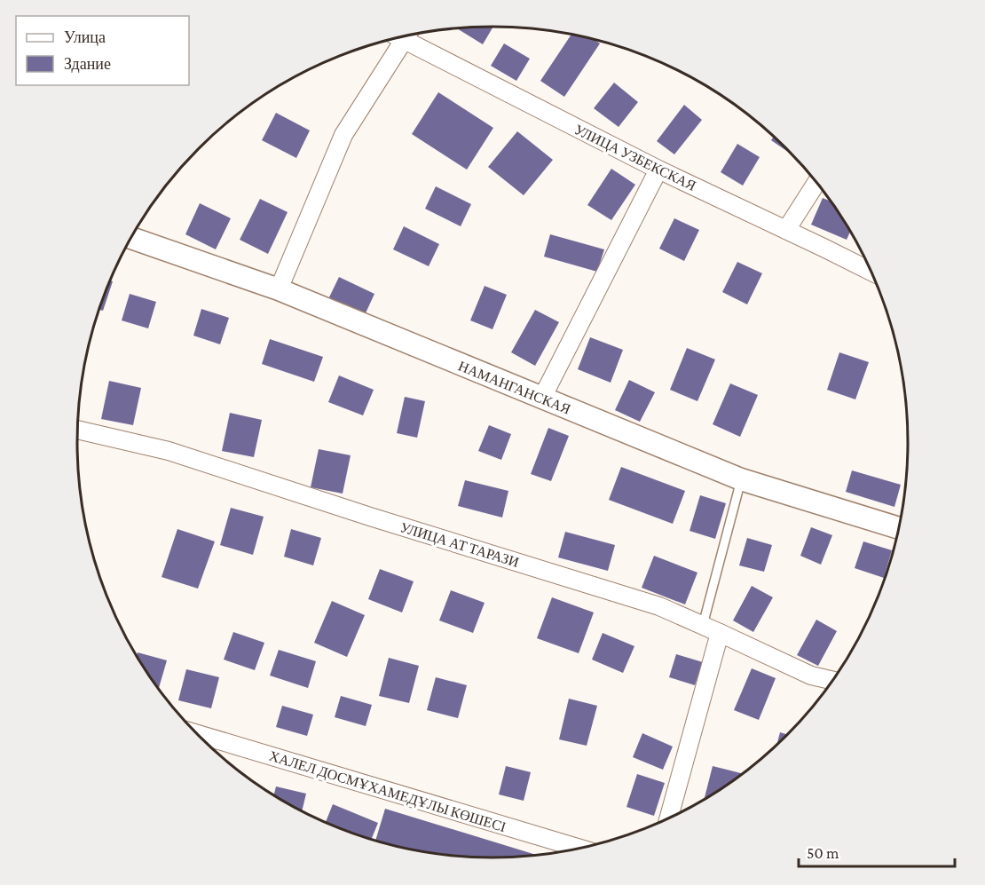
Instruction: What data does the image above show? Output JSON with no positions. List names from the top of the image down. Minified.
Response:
{"streets":{"street":["УЛИЦА УЗБЕКСКАЯ","НАМАНГАНСКАЯ","УЛИЦА АТ ТАРАЗИ","ХАЛЕЛ ДОСМҰХАМЕДҰЛЫ КӨШЕСІ"]},"legend":["Улица","Здание"],"scale_bar":"50 m"}
